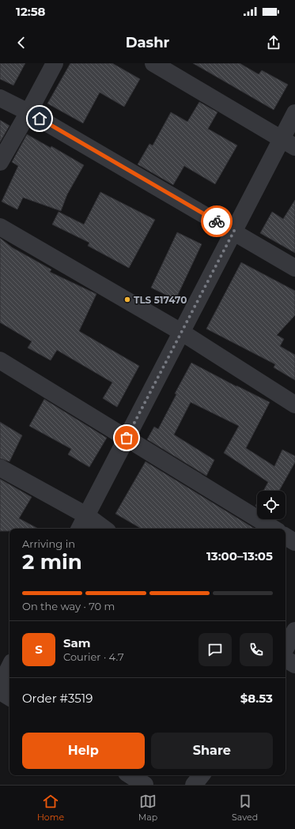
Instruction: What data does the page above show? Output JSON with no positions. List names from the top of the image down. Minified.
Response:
{"places":["TLS 517470"],"page":{"status":"12:58","header":"Dashr","heading":["2 min","Arriving in","13:00–13:05"],"panel":["Sam","Courier · 4.7","Order #3519","$8.53"],"bar":"On the way · 70 m","round":"S","buttons":["Help","Share"],"tabs":["Home","Map","Saved"]}}
